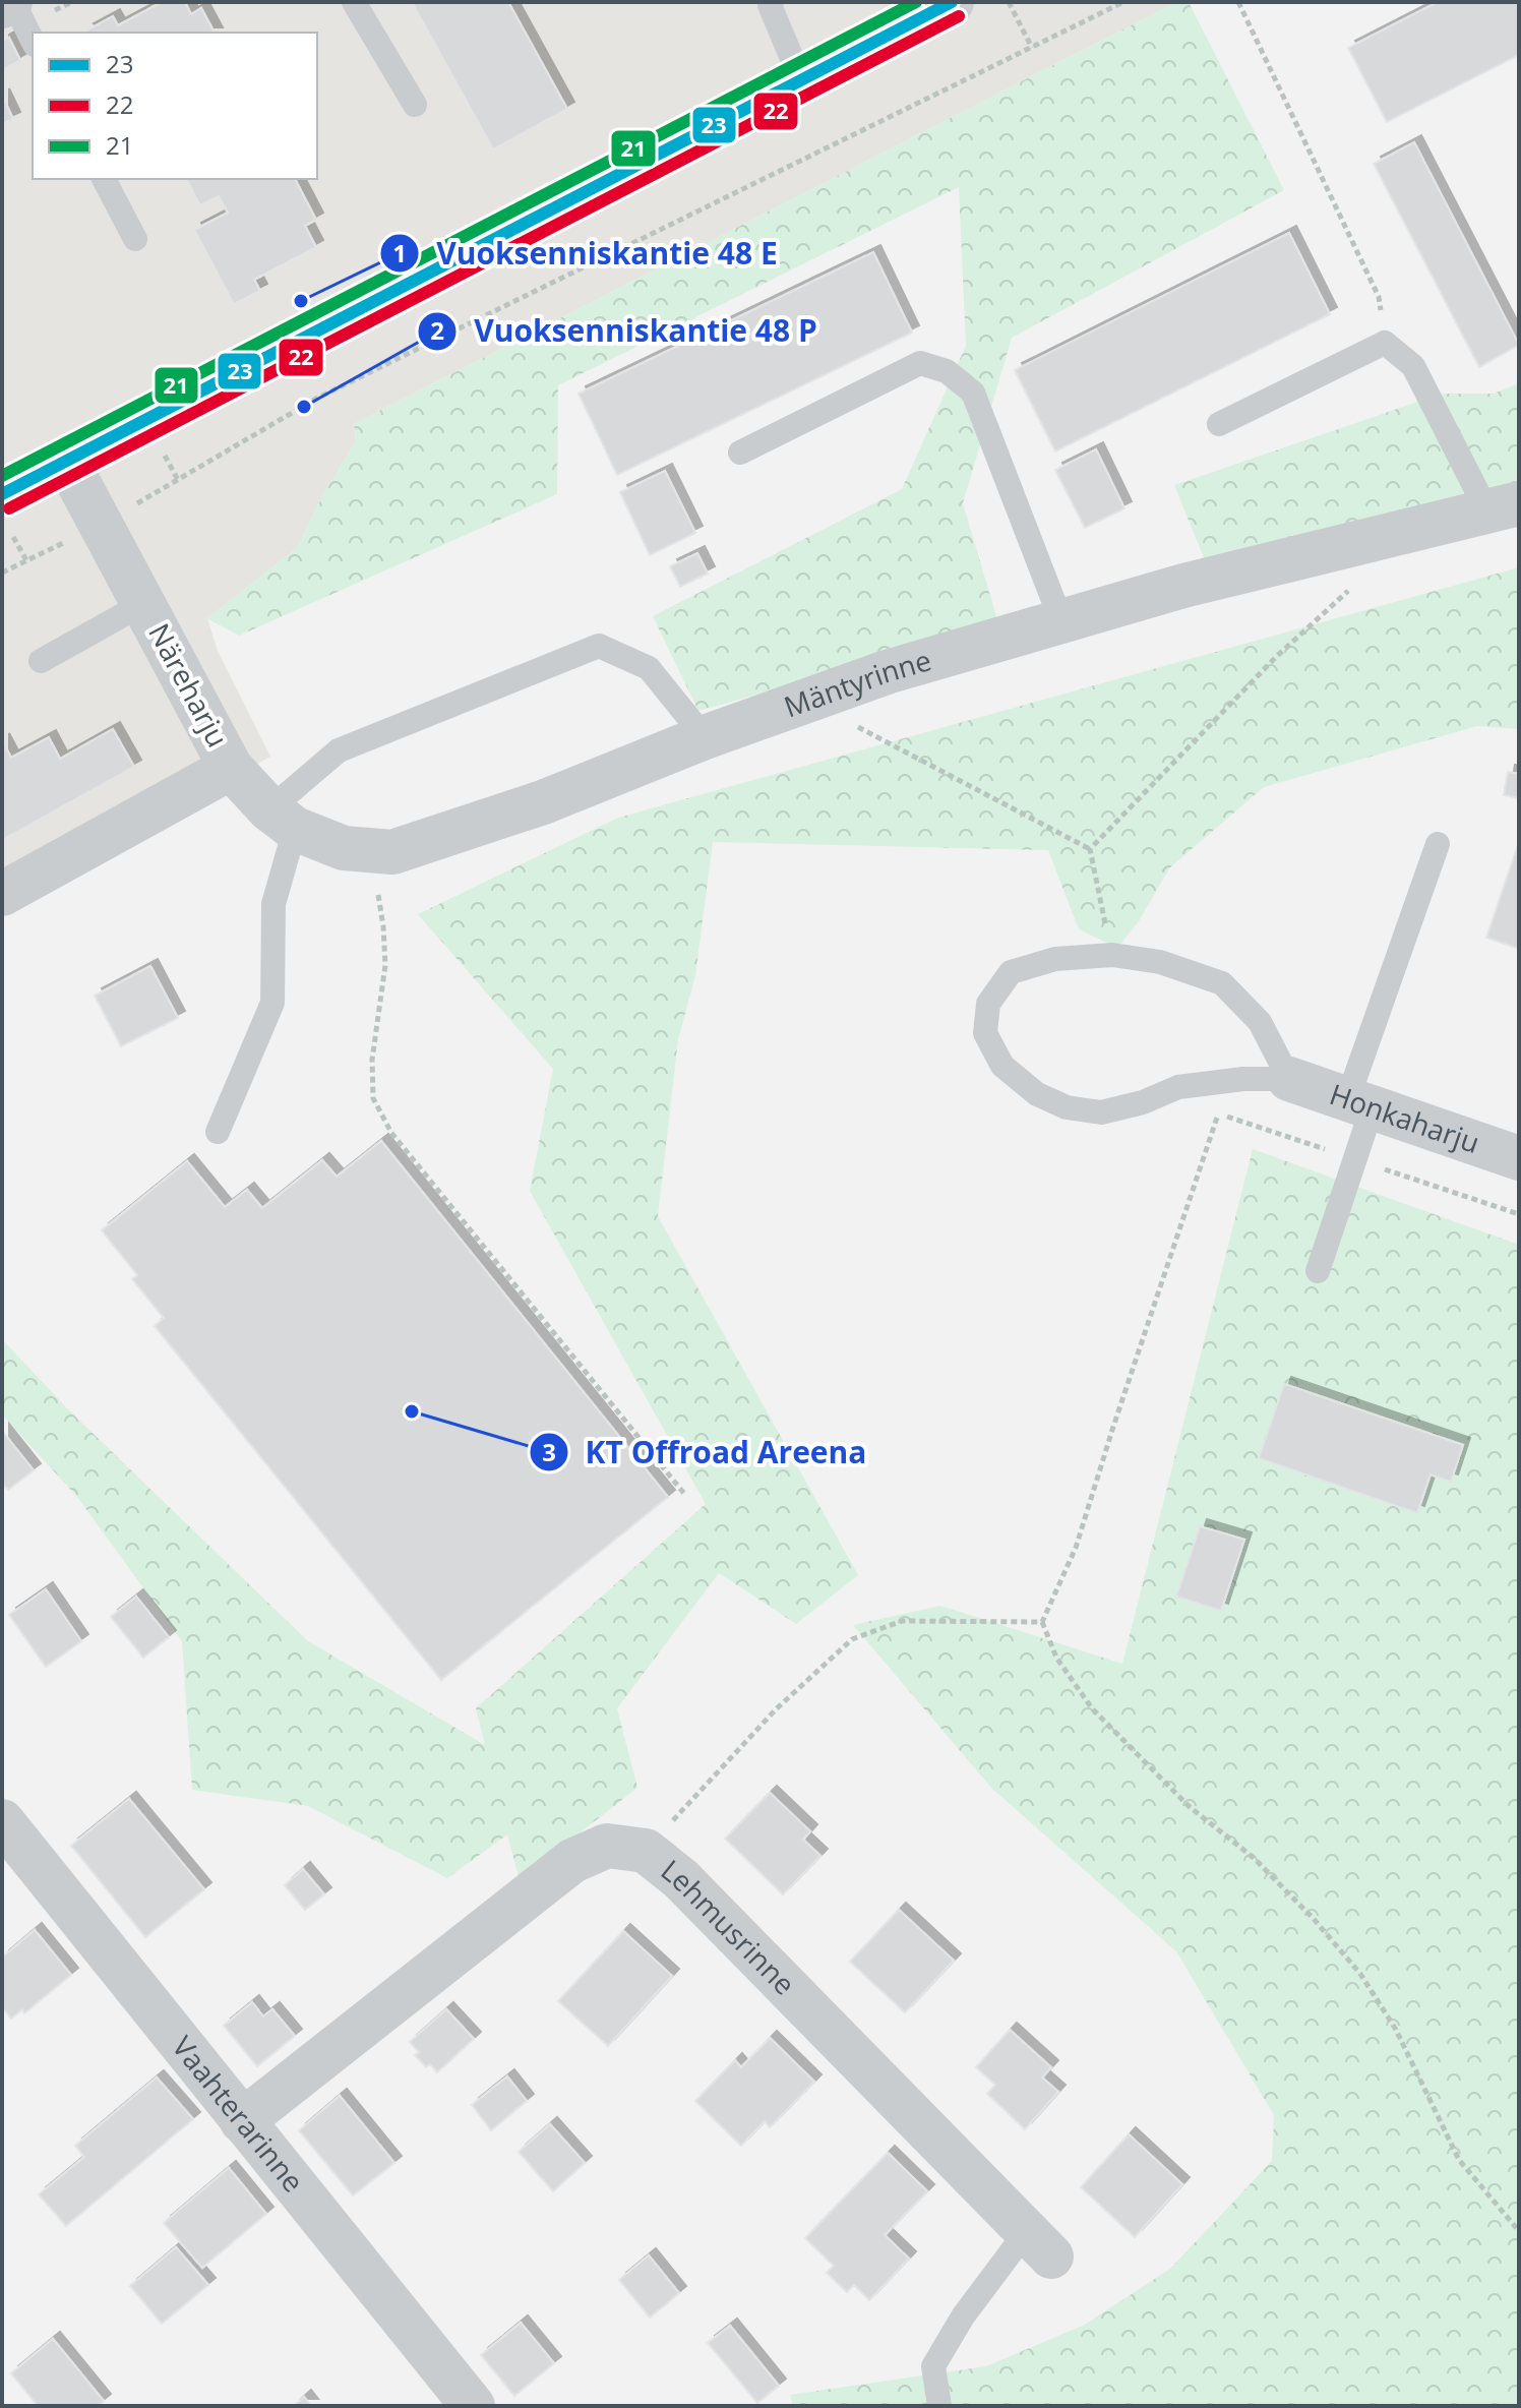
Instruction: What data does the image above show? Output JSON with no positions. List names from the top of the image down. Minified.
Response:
{"streets":{"street":["Mäntyrinne","Näreharju","Honkaharju","Lehmusrinne","Vaahterarinne"]},"crossings":[["Mäntyrinne","Näreharju"],["Lehmusrinne","Vaahterarinne"]],"places":["Vuoksenniskantie 48 E","Vuoksenniskantie 48 P","KT Offroad Areena"],"lines":["transit line 23","transit line 21","transit line 22"],"legend":["23","22","21"]}
